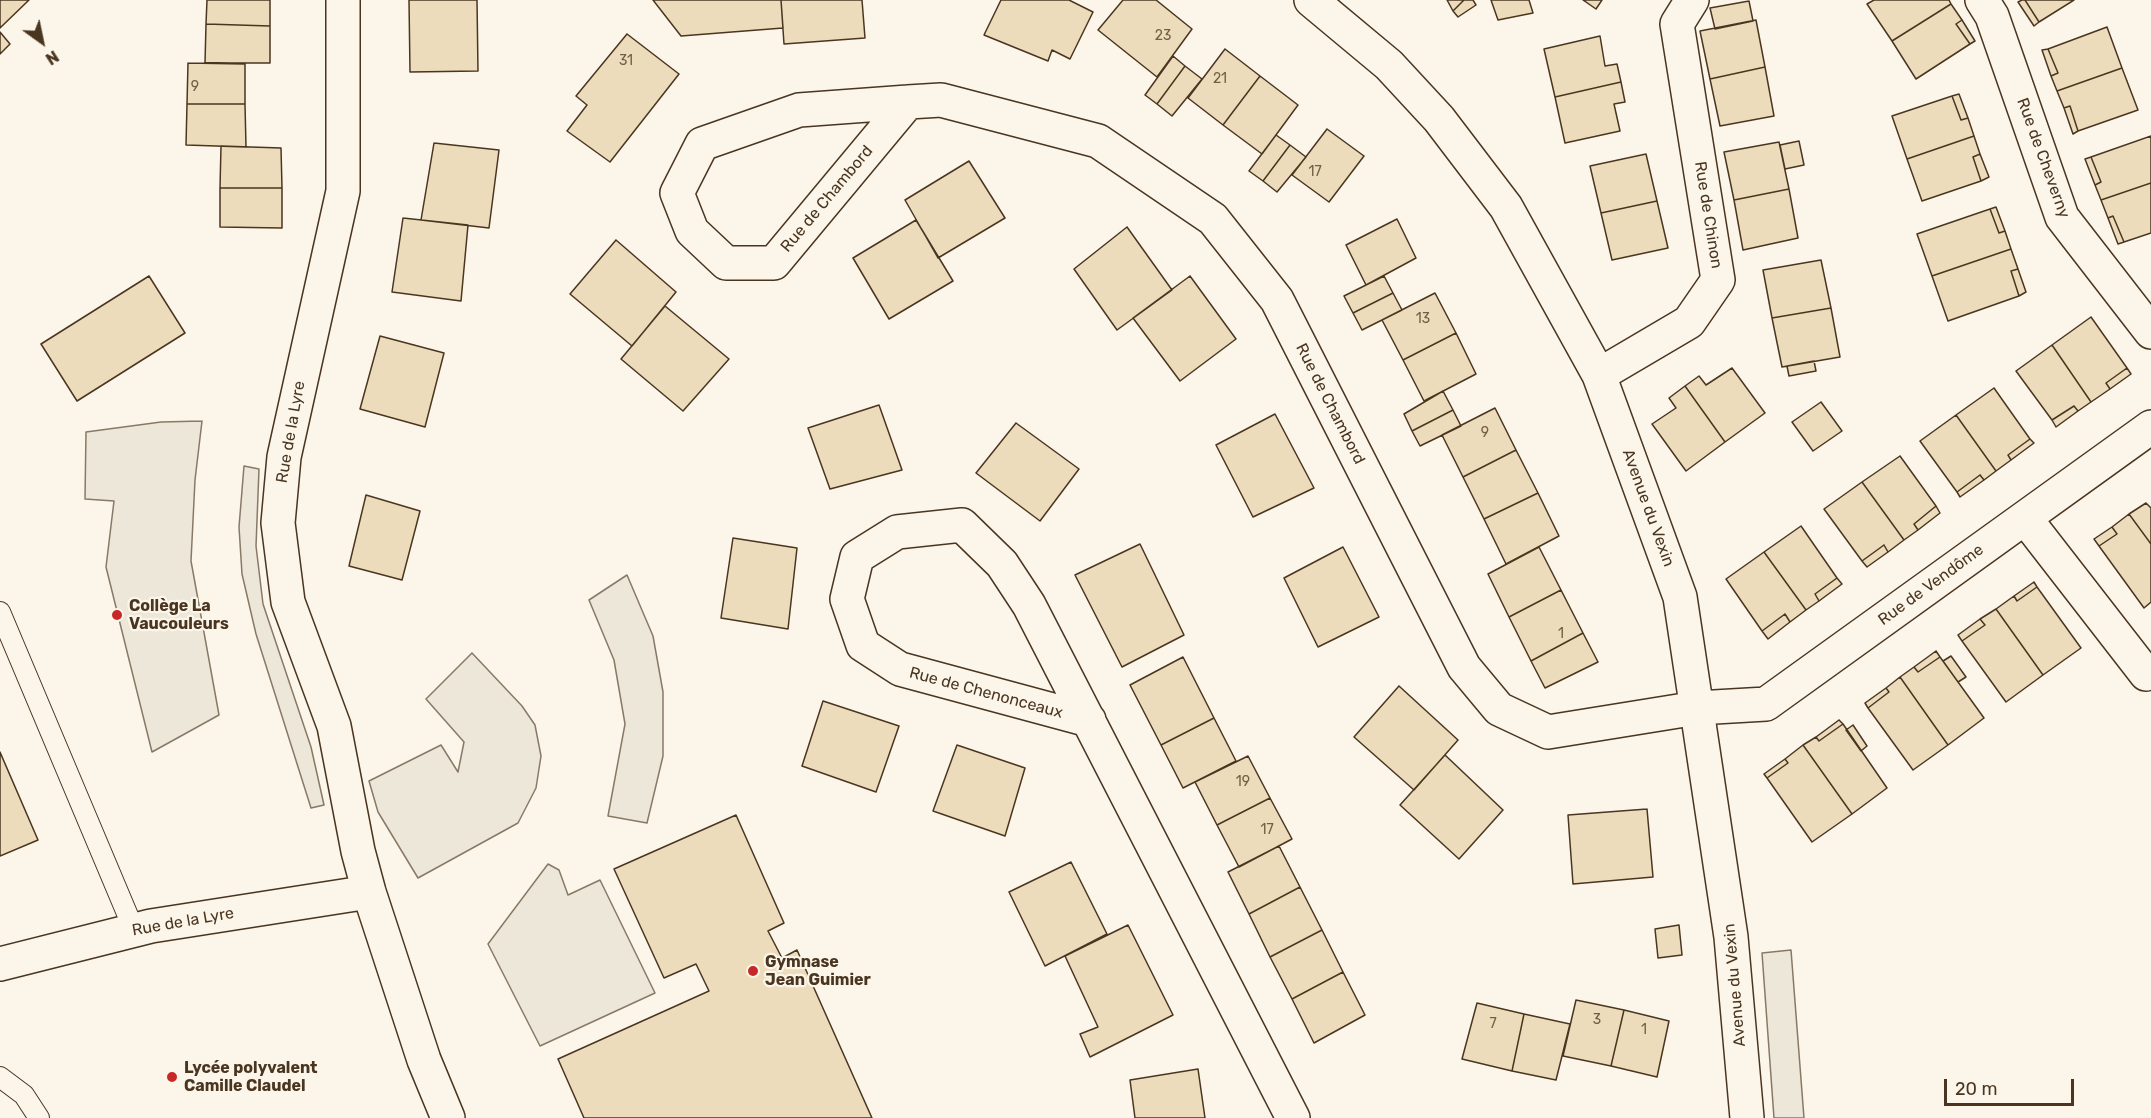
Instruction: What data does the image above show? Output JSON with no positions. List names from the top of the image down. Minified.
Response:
{"streets":{"street":["Rue de Cheverny","Rue de Chambord","Rue de Chinon","Rue de la Lyre","Avenue du Vexin","Rue de Vendôme","Rue de Chenonceaux"]},"crossings":[["Rue de Chambord","Avenue du Vexin"],["Rue de Chambord","Rue de Vendôme"],["Rue de Chinon","Avenue du Vexin"],["Avenue du Vexin","Rue de Vendôme"]],"places":["Collège La Vaucouleurs","Gymnase Jean Guimier","Lycée polyvalent Camille Claudel"],"house_numbers":["23","31","21","9","17","13","9","1","19","17","3","7","1"],"scale_bar":"20 m","north":"bottom right"}
